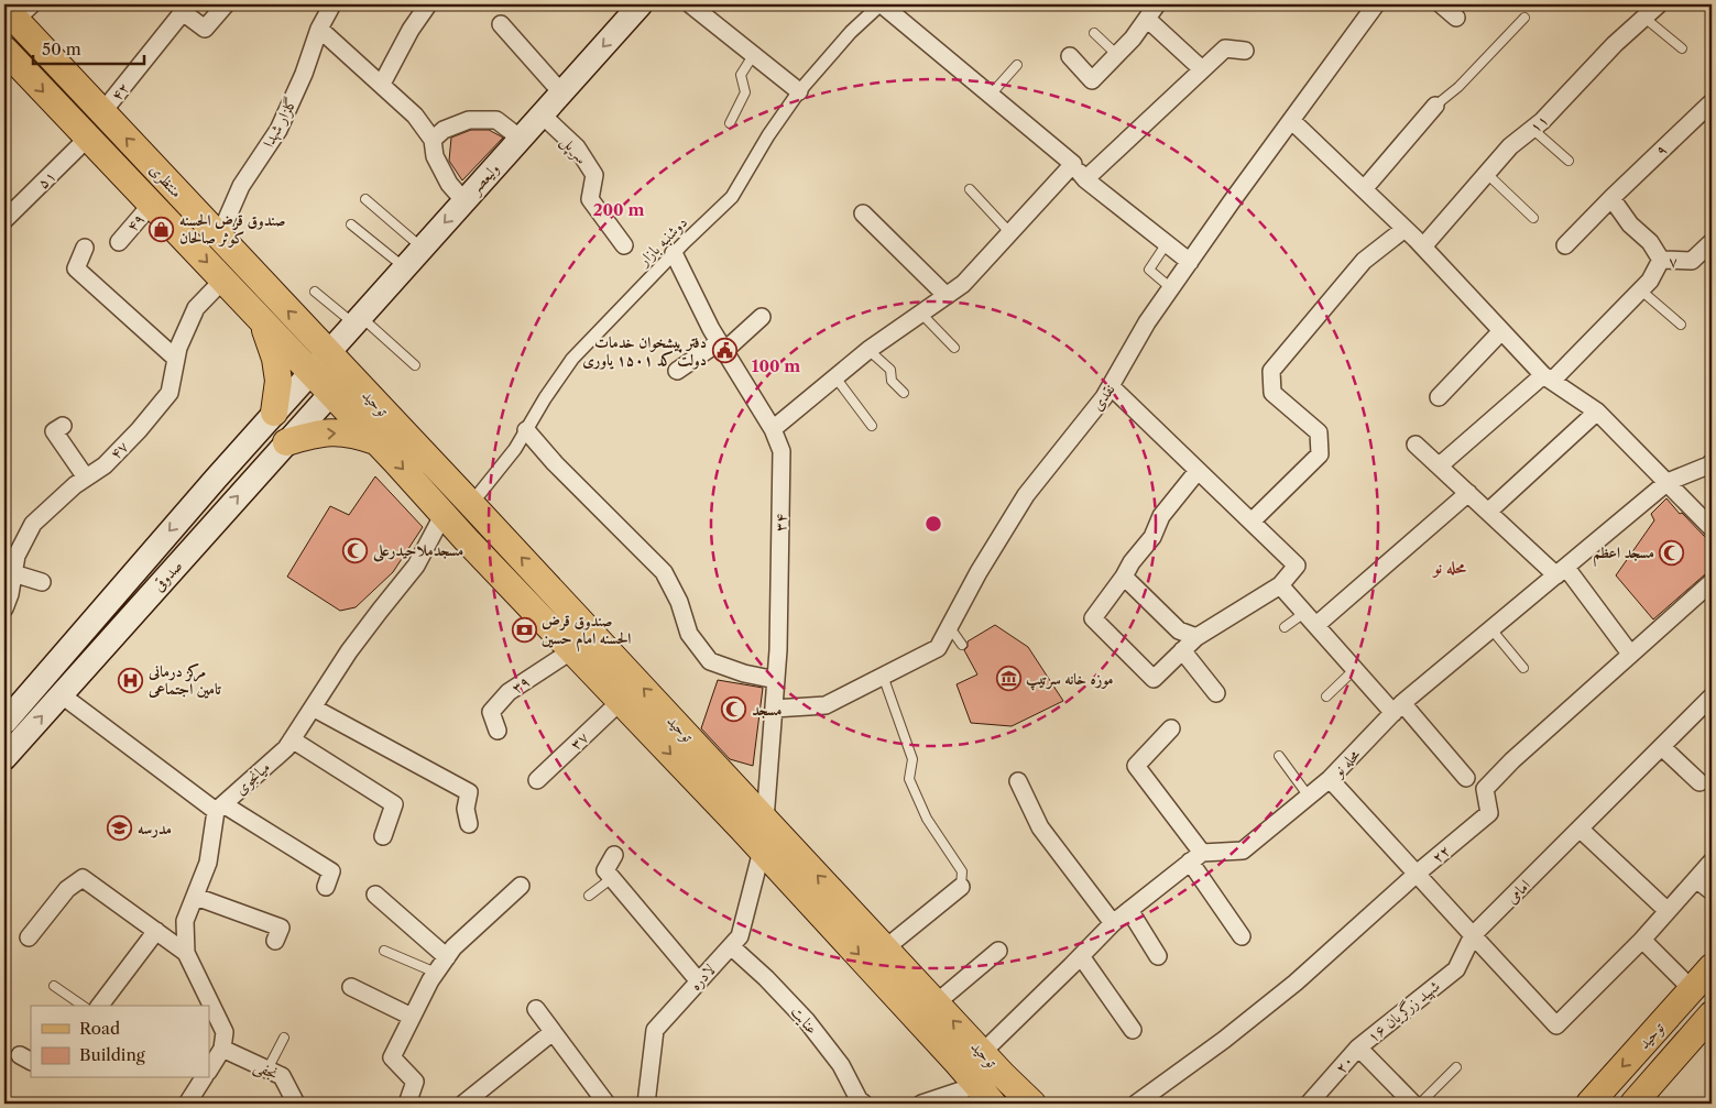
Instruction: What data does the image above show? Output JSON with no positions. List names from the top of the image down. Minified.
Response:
{"streets":{"main road":["ولیعصر","منتظری","توحید","صدوقی"],"street":["۴۲","گلزار شهدا","۱۱","سر پل","۹","۵۱","۴۹","دوشنبه بازار","۷","نقدی","۴۷","۳۴","۳۹","۳۷","محله نو","میانجوی","۲۲","امامی","لادره","۱۶ شهید زرگریان","عنایت","۲۰","نجفی"]},"crossings":[["۴۲","منتظری"],["گلزار شهدا","منتظری"],["سر پل","ولیعصر"],["ولیعصر","منتظری"],["ولیعصر","توحید"],["ولیعصر","صدوقی"],["۵۱","منتظری"],["منتظری","۴۹"],["منتظری","توحید"],["منتظری","۴۷"],["منتظری","صدوقی"],["دوشنبه بازار","توحید"],["دوشنبه بازار","۳۴"],["نقدی","۳۴"],["توحید","۳۴"],["توحید","صدوقی"],["توحید","۳۹"],["توحید","۳۷"],["توحید","میانجوی"],["توحید","لادره"],["امامی","۱۶ شهید زرگریان"],["لادره","عنایت"],["۱۶ شهید زرگریان","۲۰"]],"one_way":["ولیعصر"],"districts":["محله نو"],"places":{"shop":["صندوق قرض الحسنه کوثر صالحان"],"public building":["دفتر پیشخوان خدمات دولت کد ۱۵۰۱ یاوری"],"mosque":["مسجدملاحیدرعلی","مسجد اعظم","مسجد"],"bank":["صندوق قرض الحسنه امام حسین"],"museum":["موزه خانه سرتیپ"],"hospital":["مرکز درمانی تامین اجتماعی"],"school or university":["مدرسه"]},"legend":["Road","Building"],"scale_bar":"50 m","rings":["200 m","100 m"]}
